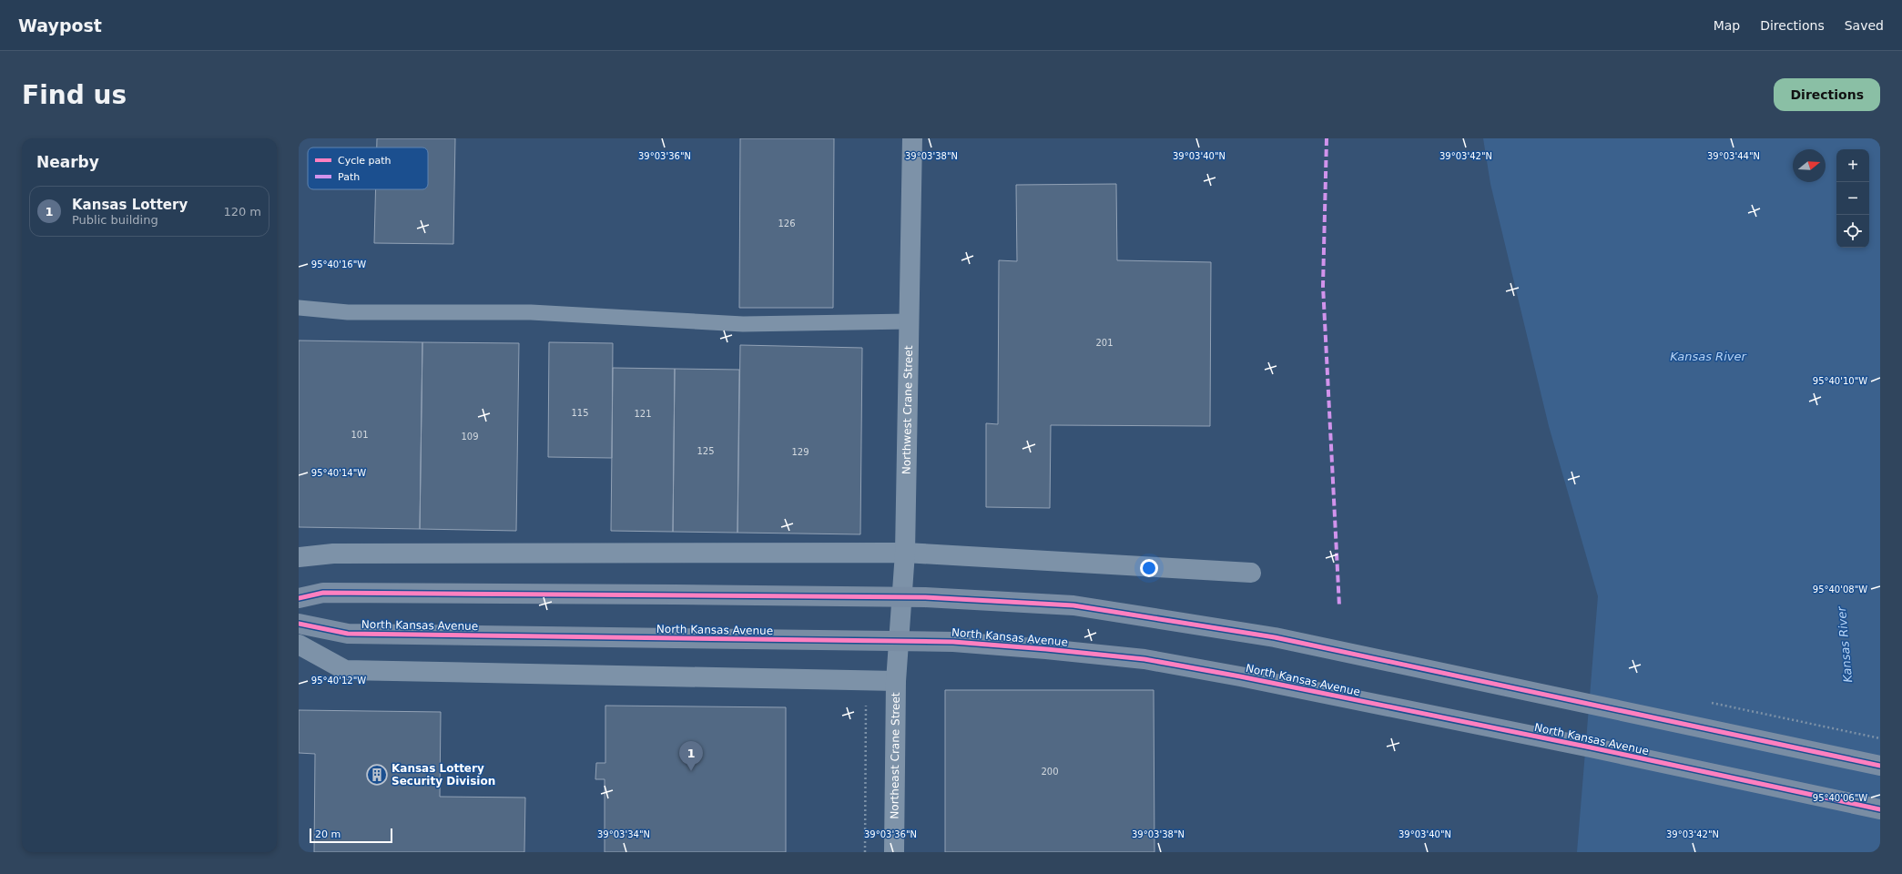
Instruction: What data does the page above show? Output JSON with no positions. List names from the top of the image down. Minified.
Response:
{"streets":{"main road":["North Kansas Avenue"],"street":["Northwest Crane Street","Northeast Crane Street"]},"crossings":[["Northwest Crane Street","Northeast Crane Street"]],"water":["Kansas River"],"places":{"building":["Kansas Lottery Security Division"]},"house_numbers":["126","201","115","121","101","109","125","129","200"],"legend":["Cycle path","Path"],"scale_bar":"20 m","north":"right","page":{"header":"Waypost","nav":["Map","Directions","Saved"],"buttons":"Directions","title":"Find us","heading":"Nearby","map_buttons":["+","−"],"list":[{"mark":"1","name":"Kansas Lottery","note":"Public building","value":"120 m"}],"pins":"1","scale":"20 m"},"coordinates":["39°03'36\"N","39°03'38\"N","39°03'40\"N","39°03'42\"N","39°03'44\"N","95°40'16\"W","95°40'10\"W","95°40'14\"W","95°40'08\"W","95°40'12\"W","95°40'06\"W","39°03'34\"N"]}
